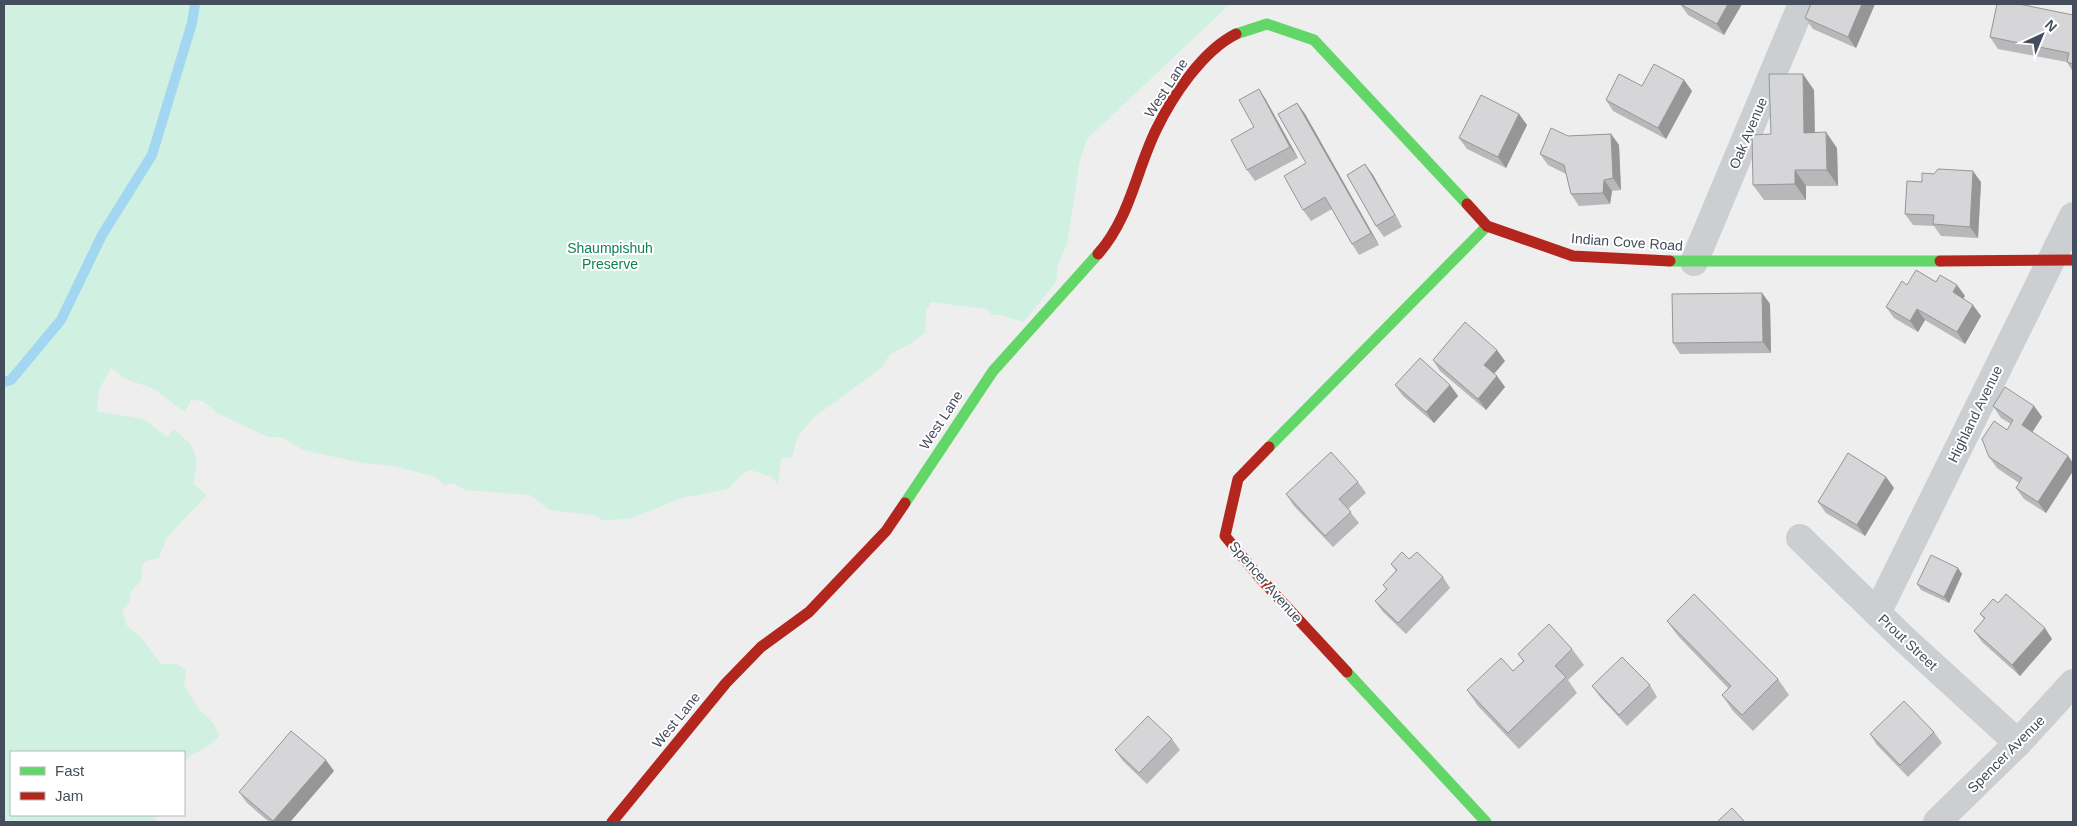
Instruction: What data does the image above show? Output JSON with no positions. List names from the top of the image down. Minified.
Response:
{"streets":{"street":["West Lane","Oak Avenue","Indian Cove Road","Highland Avenue","Spencer Avenue","Prout Street"]},"crossings":[["West Lane","Indian Cove Road"],["Oak Avenue","Indian Cove Road"],["Indian Cove Road","Highland Avenue"],["Indian Cove Road","Spencer Avenue"],["Highland Avenue","Prout Street"],["Spencer Avenue","Prout Street"]],"parks":["Shaumpishuh Preserve"],"legend":["Fast","Jam"],"north":"top right"}
